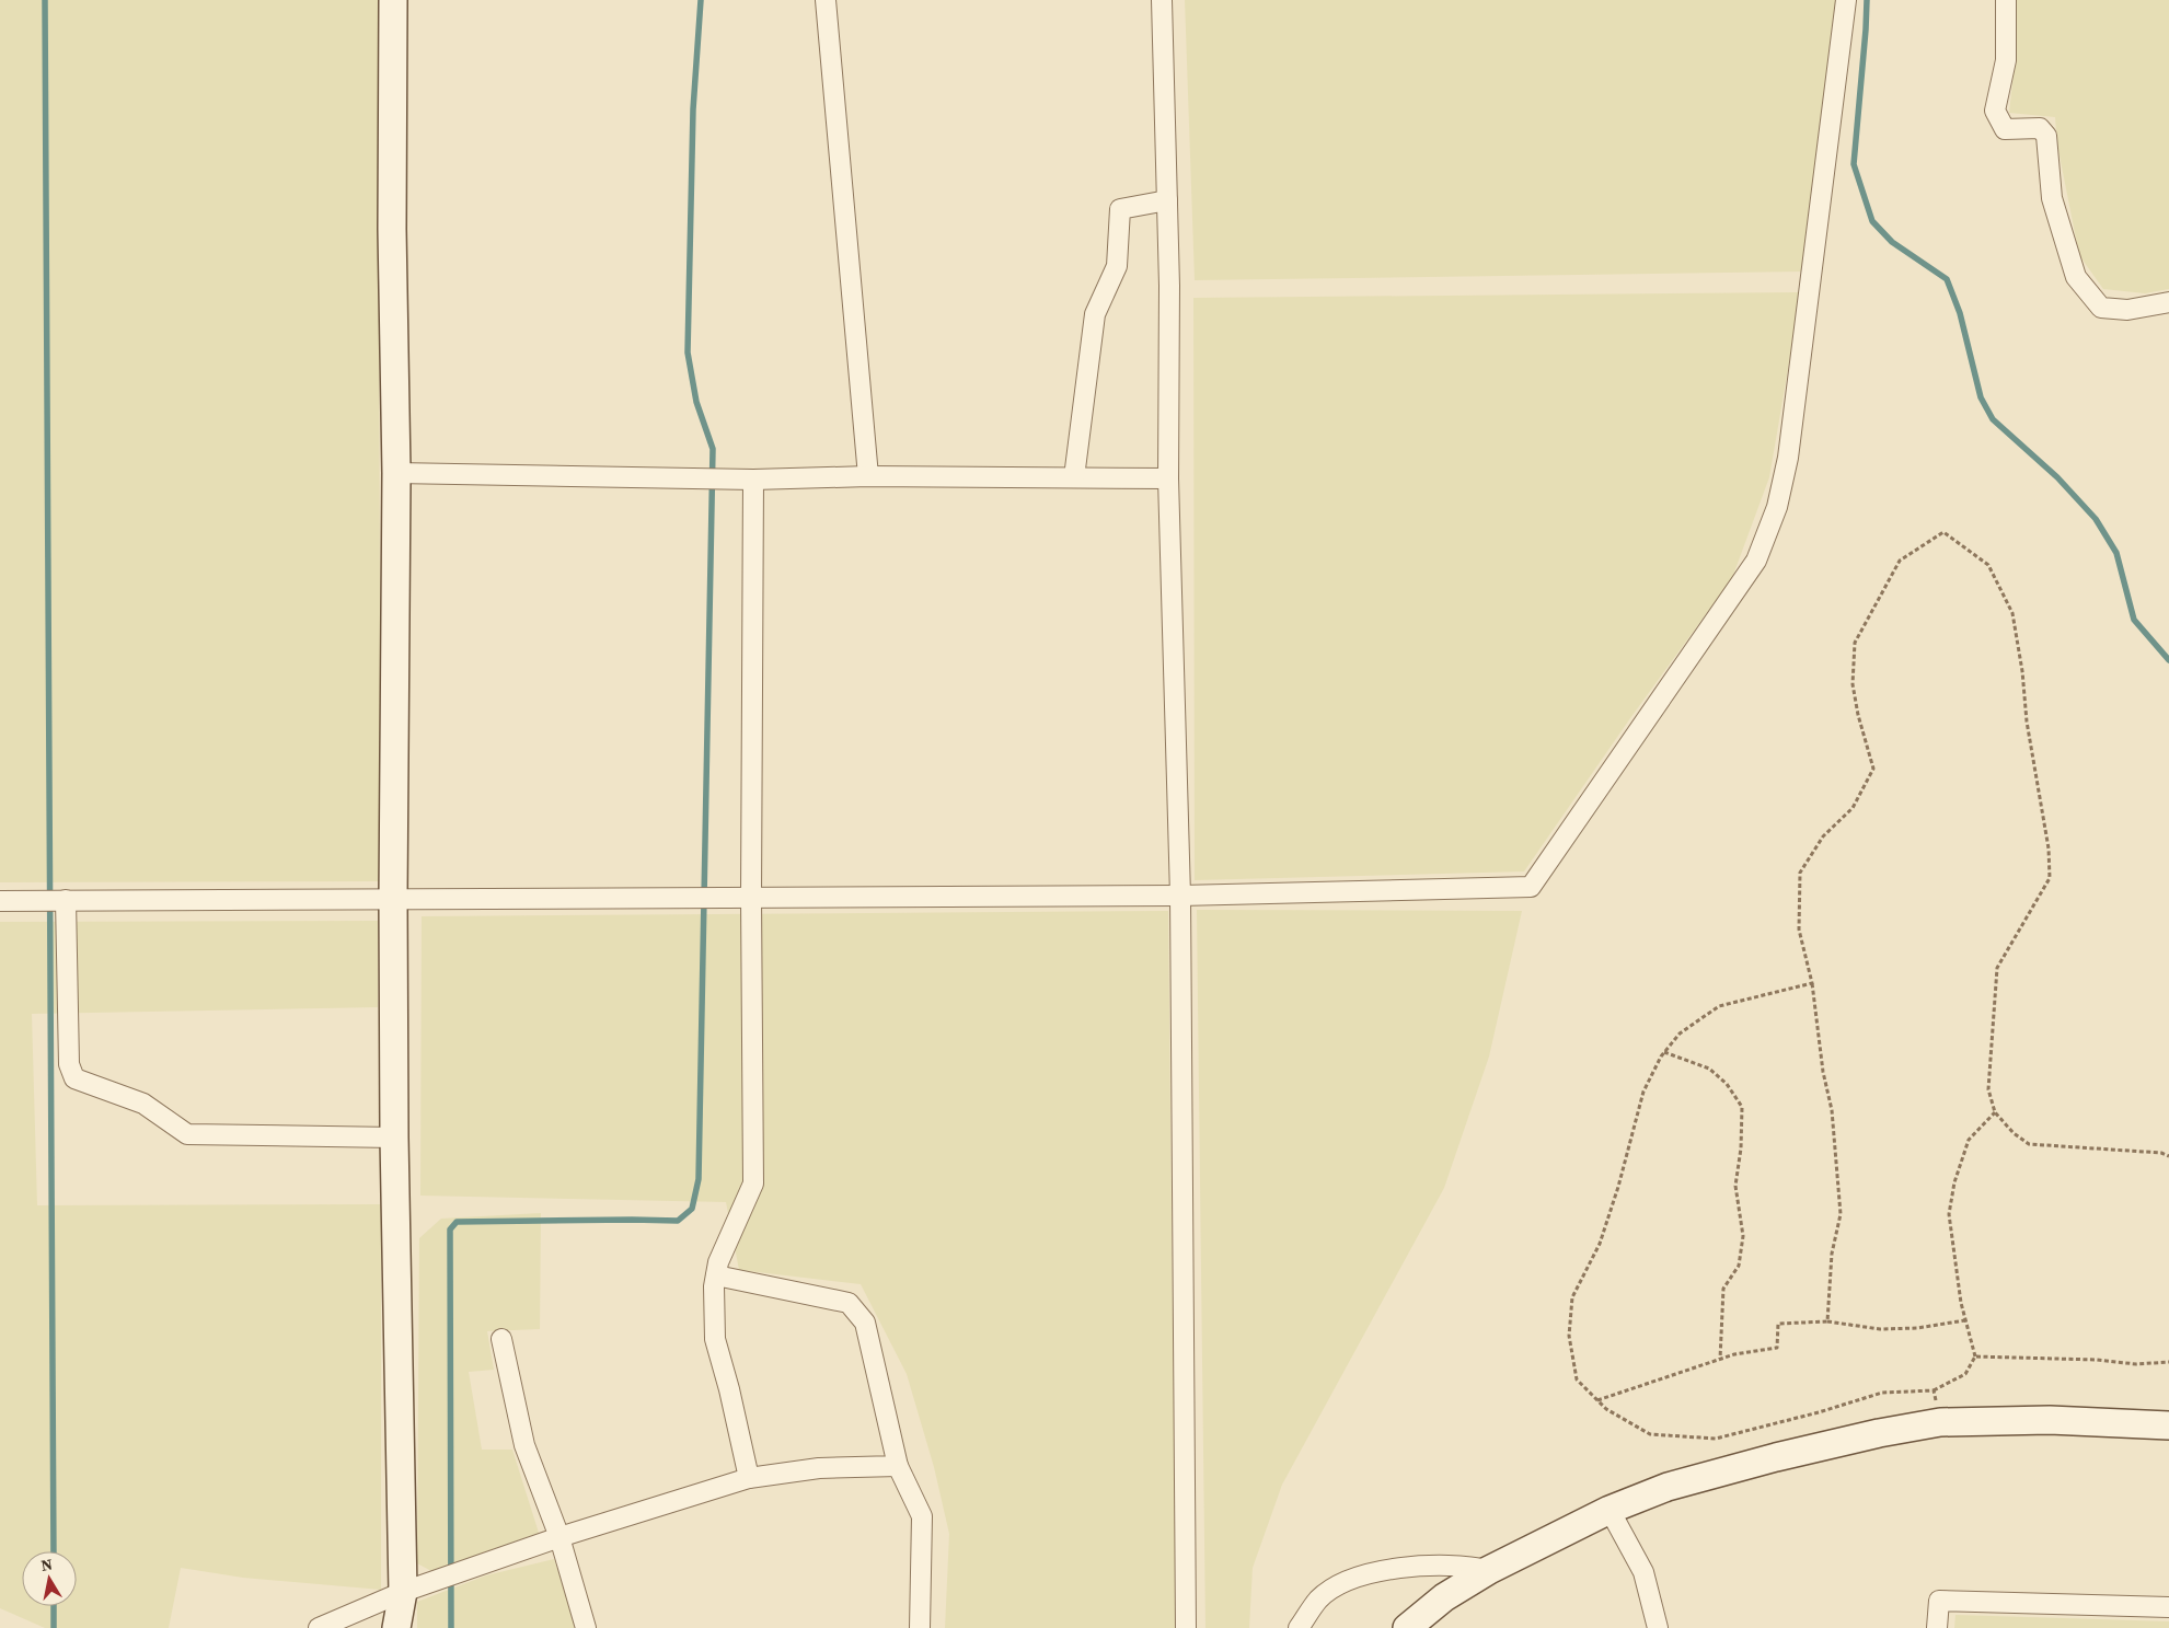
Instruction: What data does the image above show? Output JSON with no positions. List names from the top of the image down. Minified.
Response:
{"north":"top"}
